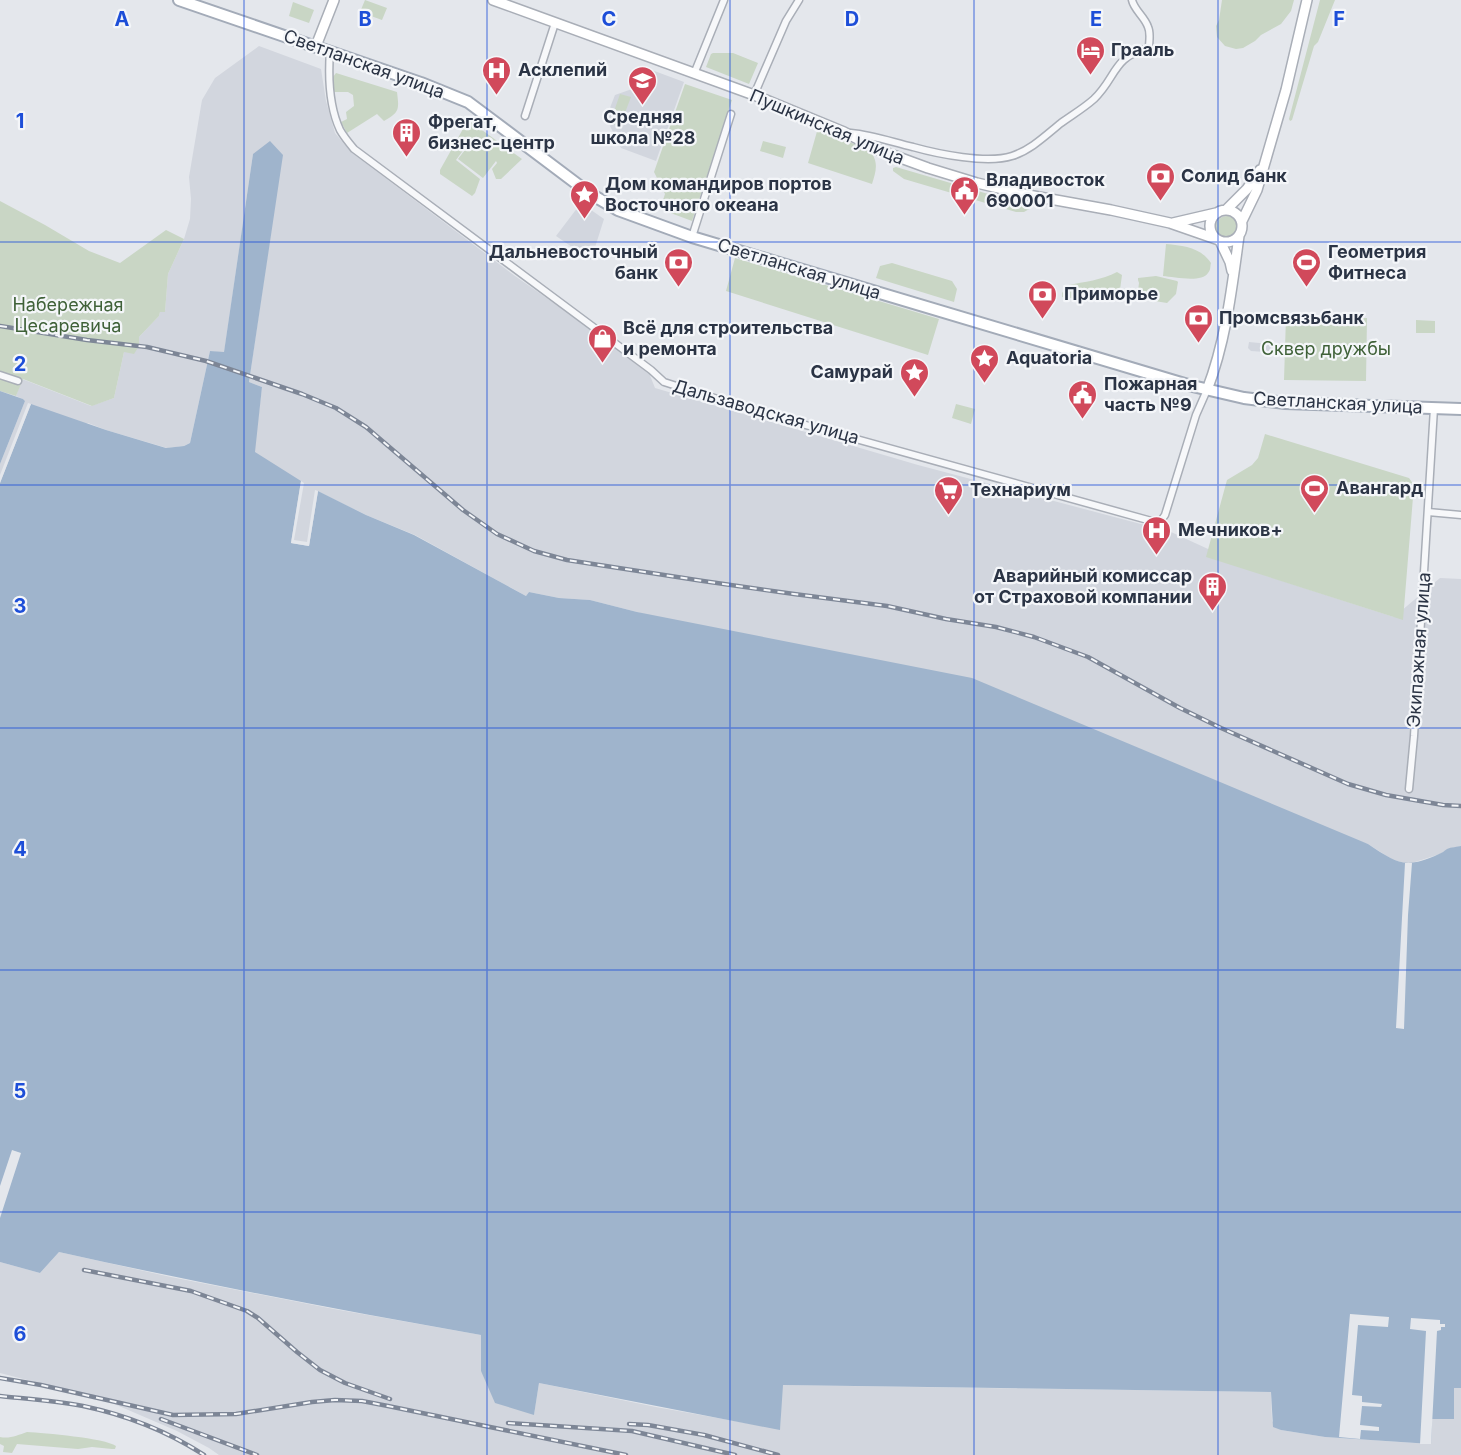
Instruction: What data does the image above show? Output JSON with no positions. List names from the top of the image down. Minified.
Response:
{"streets":{"main road":["Светланская улица","Пушкинская улица"],"street":["Дальзаводская улица","Экипажная улица"]},"crossings":[["Светланская улица","Дальзаводская улица"],["Светланская улица","Экипажная улица"]],"parks":["Набережная Цесаревича","Сквер дружбы"],"places":{"hotel":["Грааль"],"hospital":["Асклепий","Мечников+"],"school or university":["Средняя школа №28"],"building":["Фрегат, бизнес-центр","Аварийный комиссар от Страховой компании"],"bank":["Солид банк","Дальневосточный банк","Приморье","Промсвязьбанк"],"public building":["Владивосток 690001","Пожарная часть №9"],"place":["Дом командиров портов Восточного океана","Aquatoria","Самурай"],"sports":["Геометрия Фитнеса","Авангард"],"shop":["Всё для строительства и ремонта"],"supermarket":["Технариум"]},"grid":{"columns":["A","B","C","D","E","F"],"rows":["1","2","3","4","5","6"]}}
